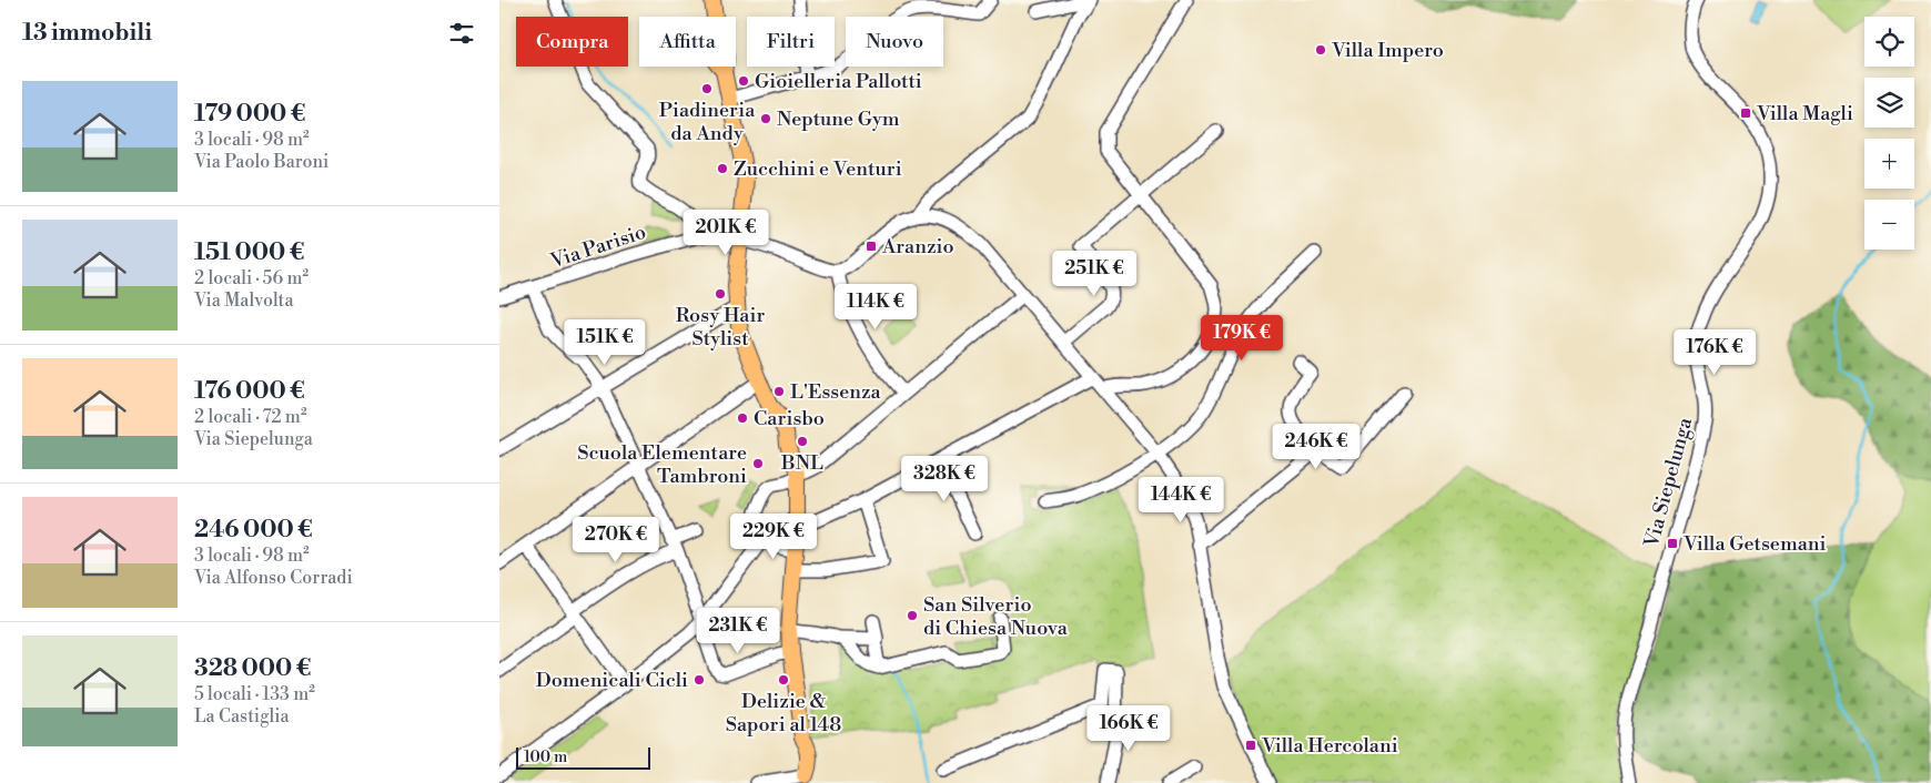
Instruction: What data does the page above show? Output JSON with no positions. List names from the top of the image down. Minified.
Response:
{"streets":{"street":["Via Parisio","Via Siepelunga"]},"places":{"other":["Villa Impero","Gioielleria Pallotti","Piadineria da Andy","Neptune Gym","Zucchini e Venturi","Rosy Hair Stylist","L'Essenza","Carisbo","BNL","Scuola Elementare Tambroni","San Silverio di Chiesa Nuova","Domenicali Cicli","Delizie & Sapori al 148"],"transit":["Villa Magli","Aranzio","Villa Getsemani","Villa Hercolani"]},"scale_bar":"100 m","page":{"heading":"13 immobili","map_buttons":["+","−"],"chip":["Compra","Affitta","Filtri","Nuovo"],"list":[{"name":"179 000 €","note":"3 locali · 98 m² · Via Paolo Baroni"},{"name":"151 000 €","note":"2 locali · 56 m² · Via Malvolta"},{"name":"176 000 €","note":"2 locali · 72 m² · Via Siepelunga"},{"name":"246 000 €","note":"3 locali · 98 m² · Via Alfonso Corradi"},{"name":"328 000 €","note":"5 locali · 133 m² · La Castiglia"}],"price":["201K €","251K €","114K €","179K €","151K €","176K €","246K €","328K €","144K €","229K €","270K €","231K €","166K €"],"scale":"100 m"}}
